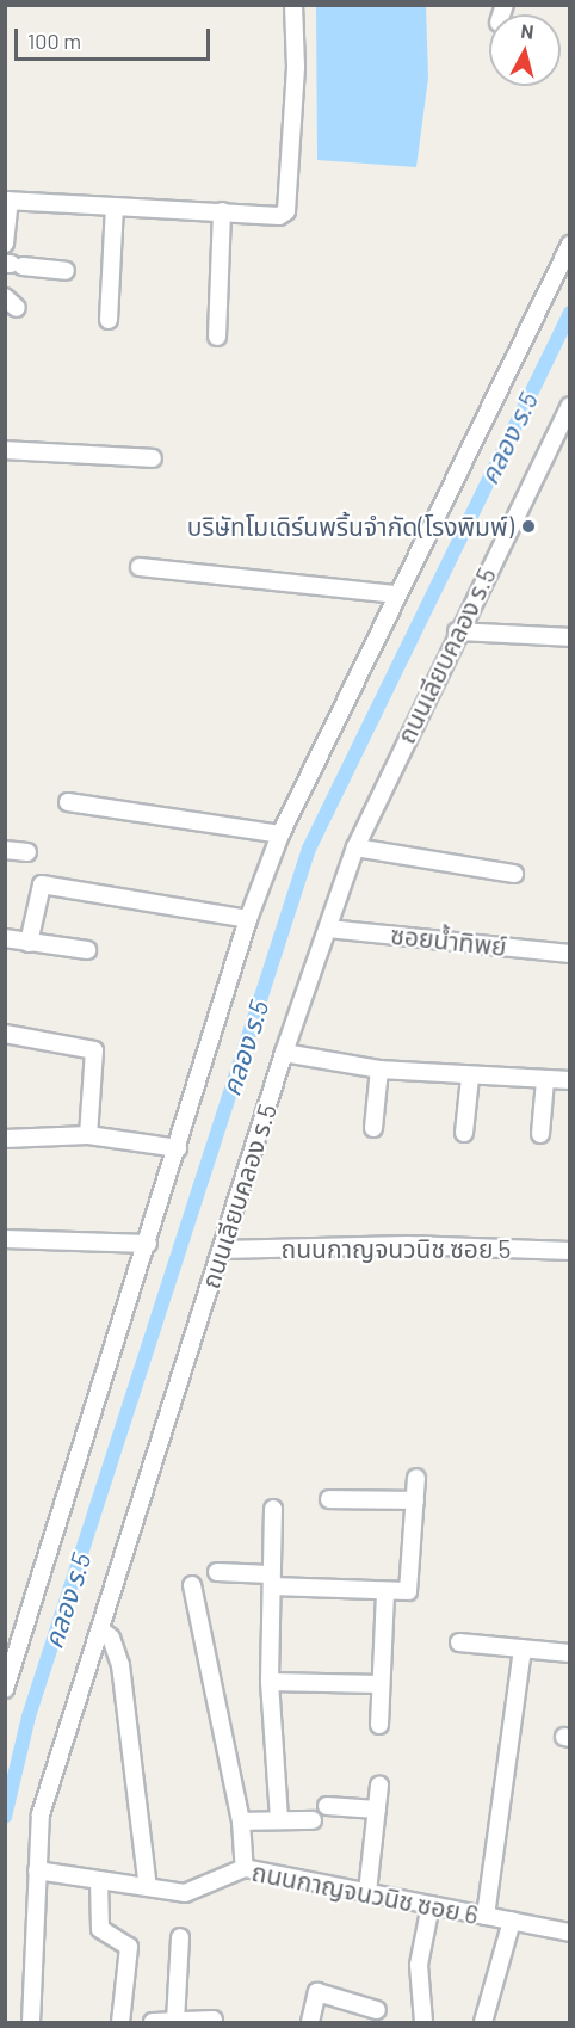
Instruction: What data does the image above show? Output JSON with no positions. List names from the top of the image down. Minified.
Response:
{"streets":{"street":["ถนนเลียบคลอง ร.5","ซอยน้ำทิพย์","ถนนกาญจนวนิช ซอย 5","ถนนกาญจนวนิช ซอย 6"]},"crossings":[["ถนนเลียบคลอง ร.5","ซอยน้ำทิพย์"],["ถนนเลียบคลอง ร.5","ถนนกาญจนวนิช ซอย 5"],["ถนนเลียบคลอง ร.5","ถนนกาญจนวนิช ซอย 6"]],"water":["คลอง ร.5"],"places":["บริษัทโมเดิร์นพริ้นจำกัด(โรงพิมพ์)"],"scale_bar":"100 m","north":"top"}
